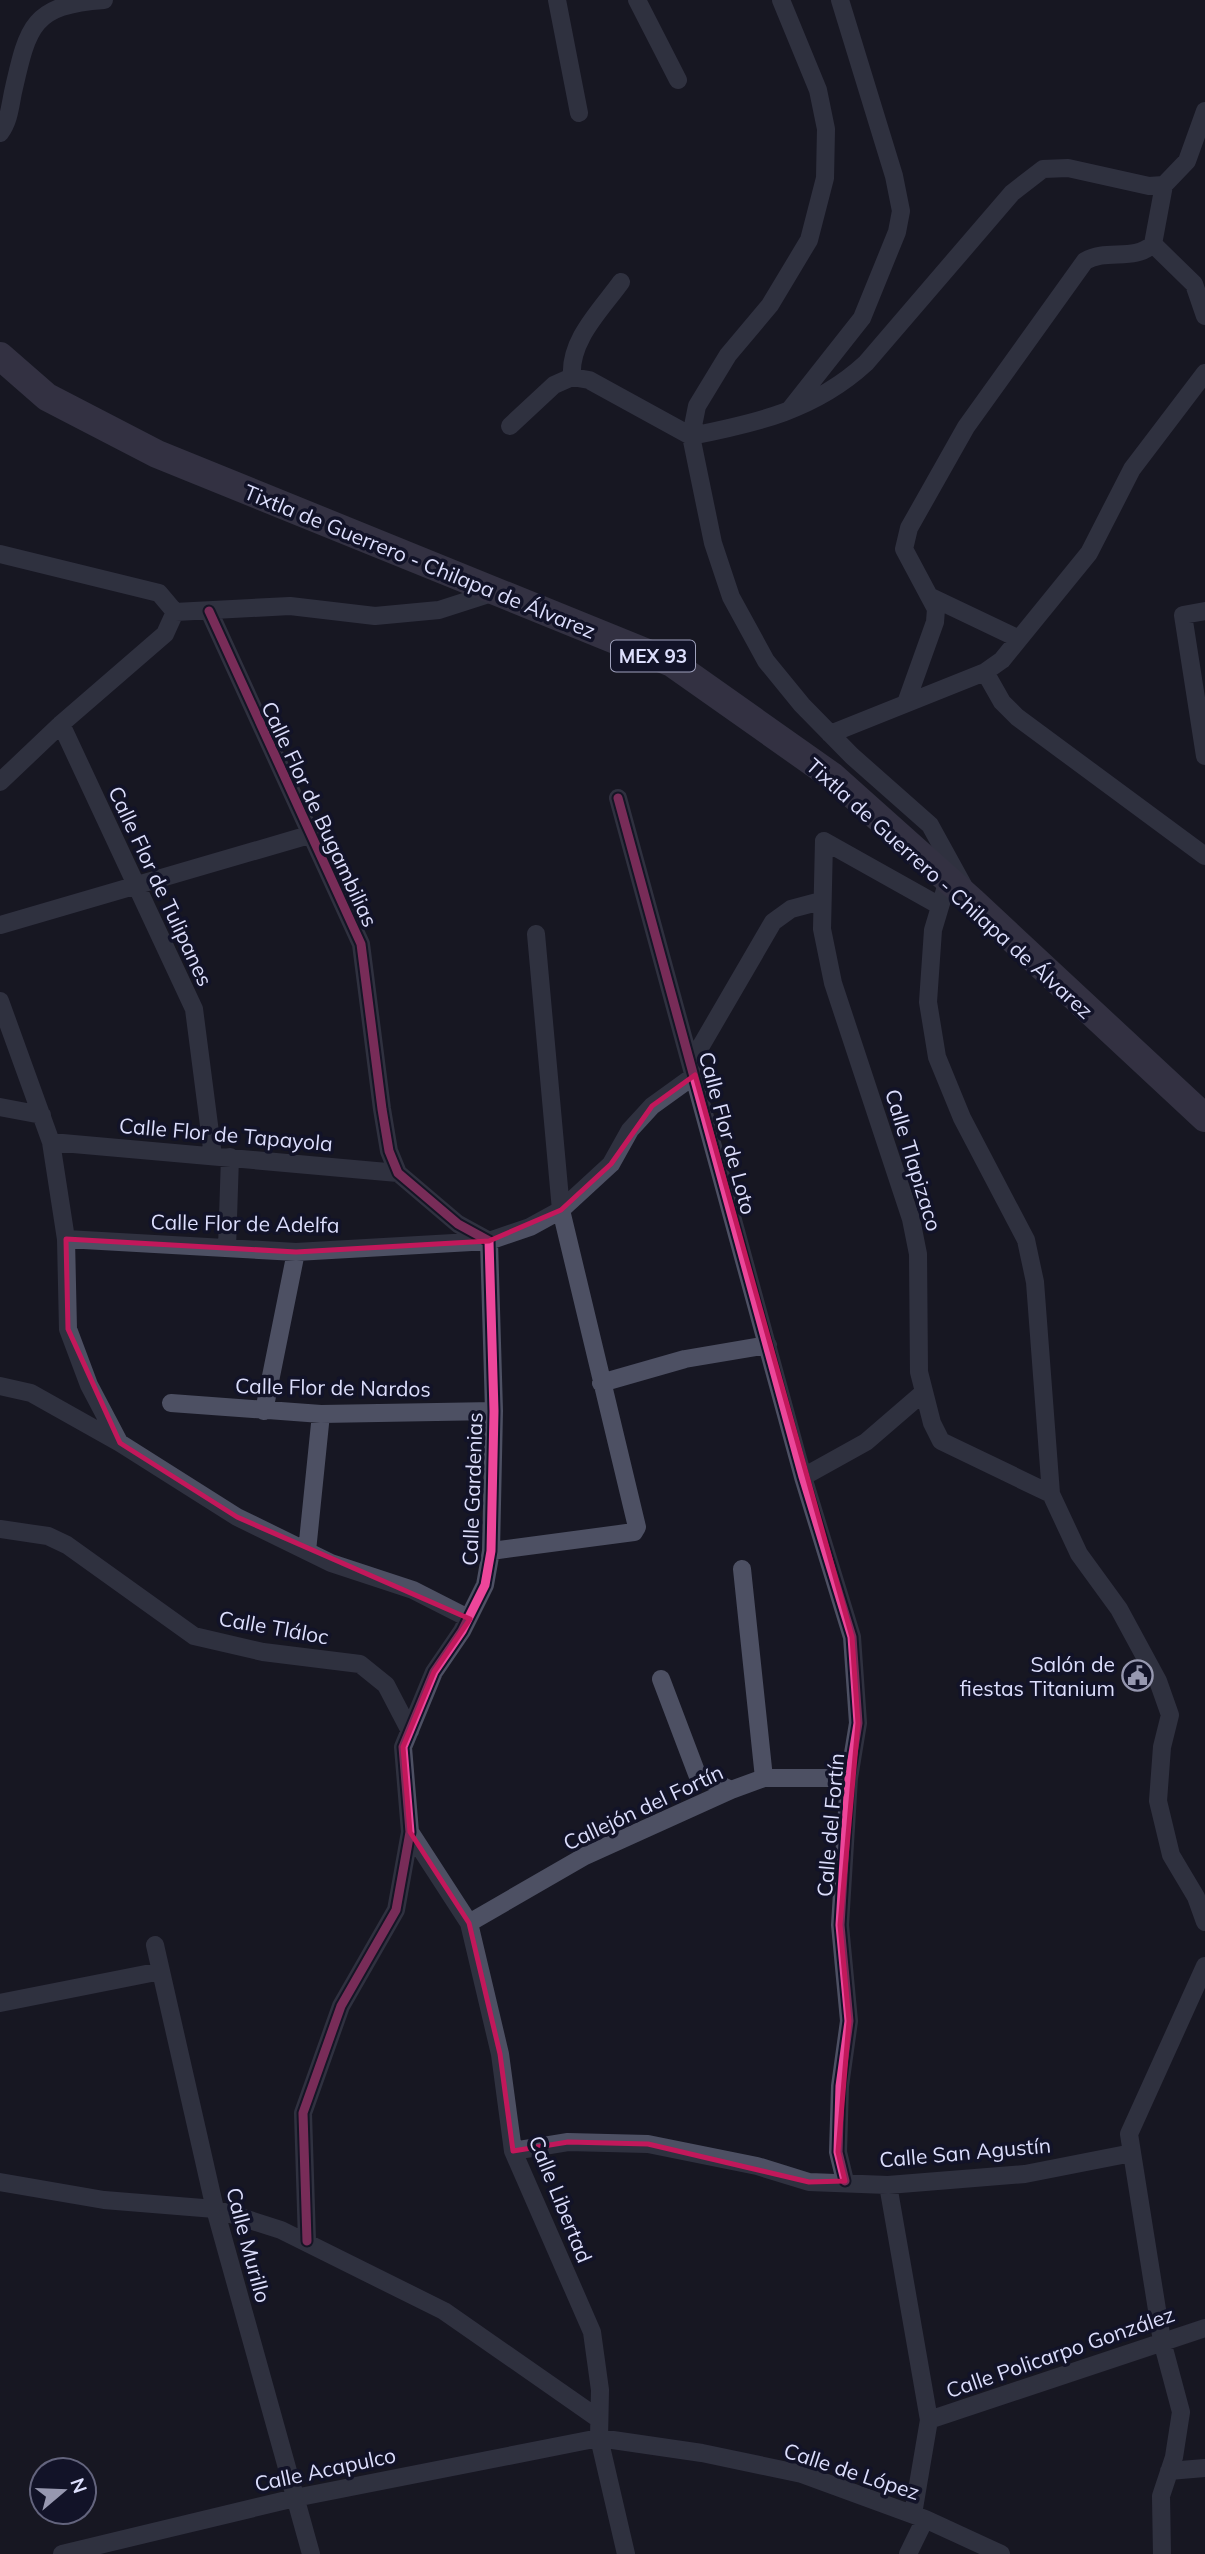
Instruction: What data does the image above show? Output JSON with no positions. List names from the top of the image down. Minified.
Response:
{"streets":{"main road":["Tixtla de Guerrero - Chilapa de Álvarez","MEX 93"],"street":["Calle Flor de Bugambilias","Calle Flor de Tulipanes","Calle Flor de Loto","Calle Flor de Tapayola","Calle Tlapizaco","Calle Flor de Adelfa","Calle Flor de Nardos","Calle Gardenias","Calle Tláloc","Callejón del Fortín","Calle del Fortín","Calle San Agustín","Calle Libertad","Calle Murillo","Calle Policarpo González","Calle Acapulco","Calle de López"]},"crossings":[["Tixtla de Guerrero - Chilapa de Álvarez","Calle Tlapizaco"],["Calle Flor de Bugambilias","Calle Flor de Tapayola"],["Calle Flor de Tulipanes","Calle Flor de Tapayola"],["Calle Flor de Tulipanes","Calle Flor de Adelfa"],["Calle Flor de Loto","Calle Flor de Adelfa"],["Calle Flor de Loto","Calle del Fortín"],["Calle Tlapizaco","Calle Flor de Adelfa"],["Calle Flor de Adelfa","Calle Gardenias"],["Calle Flor de Nardos","Calle Gardenias"],["Calle Gardenias","Calle Tláloc"],["Calle Gardenias","Calle Libertad"],["Callejón del Fortín","Calle del Fortín"],["Callejón del Fortín","Calle Libertad"],["Calle del Fortín","Calle San Agustín"],["Calle San Agustín","Calle Libertad"],["Calle Libertad","Calle Acapulco"],["Calle Libertad","Calle de López"],["Calle Murillo","Calle Acapulco"],["Calle Acapulco","Calle de López"]],"places":{"public building":["Salón de fiestas Titanium"]},"north":"right"}
